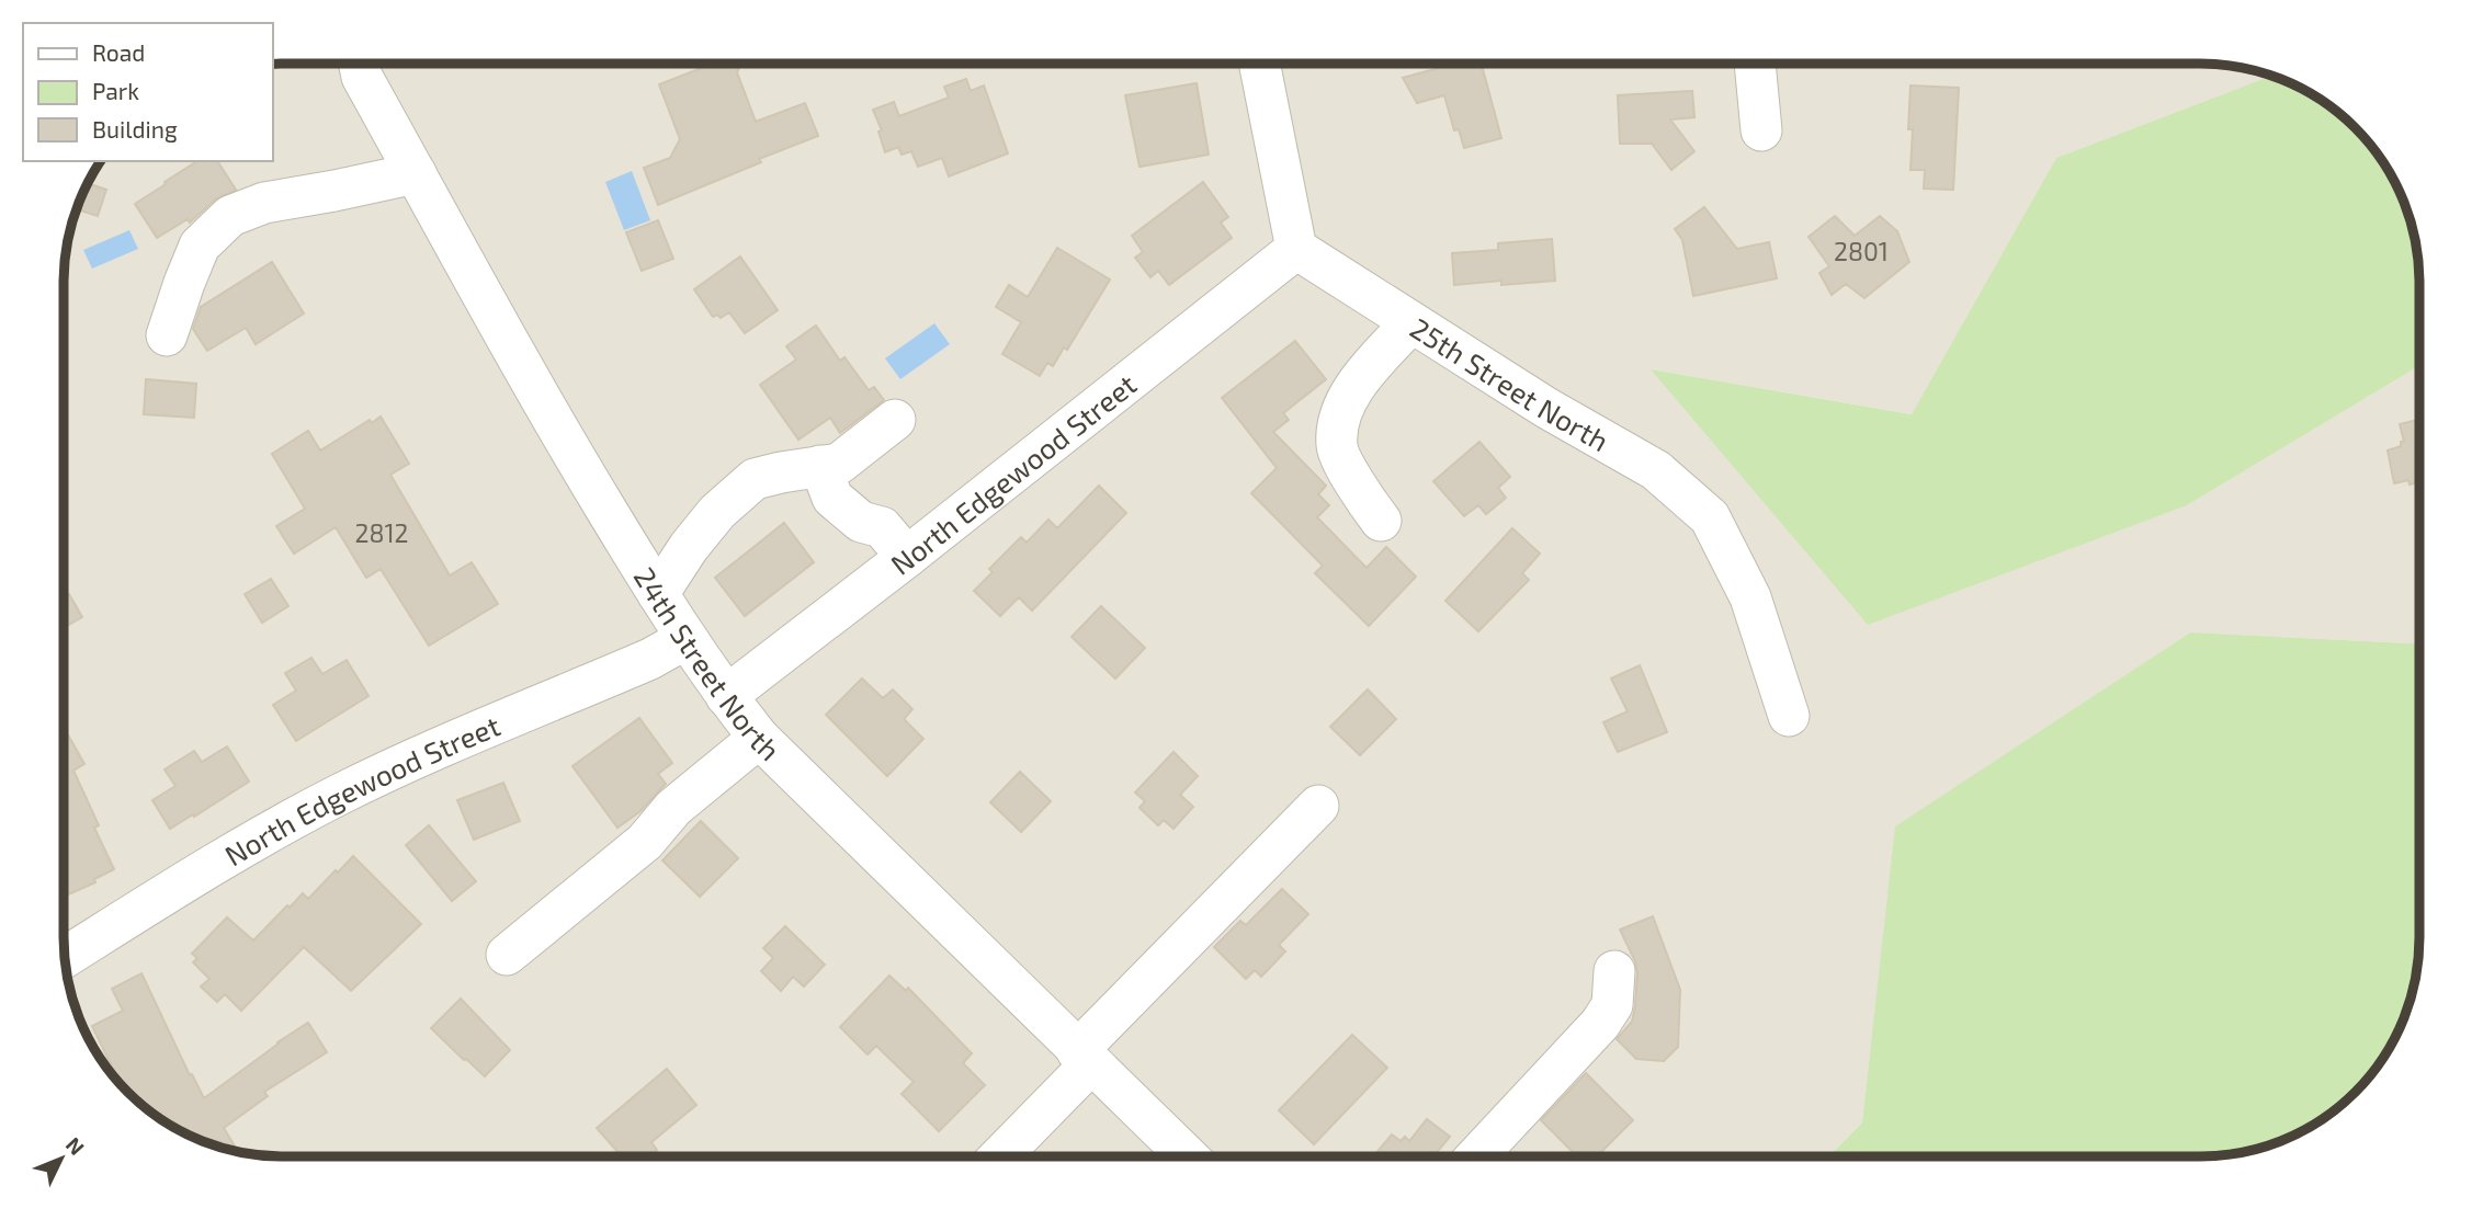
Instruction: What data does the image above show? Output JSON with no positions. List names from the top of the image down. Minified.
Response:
{"streets":{"street":["25th Street North","North Edgewood Street","24th Street North"]},"crossings":[["25th Street North","North Edgewood Street"],["North Edgewood Street","24th Street North"]],"house_numbers":["2801","2812"],"legend":["Road","Park","Building"],"north":"top right"}
